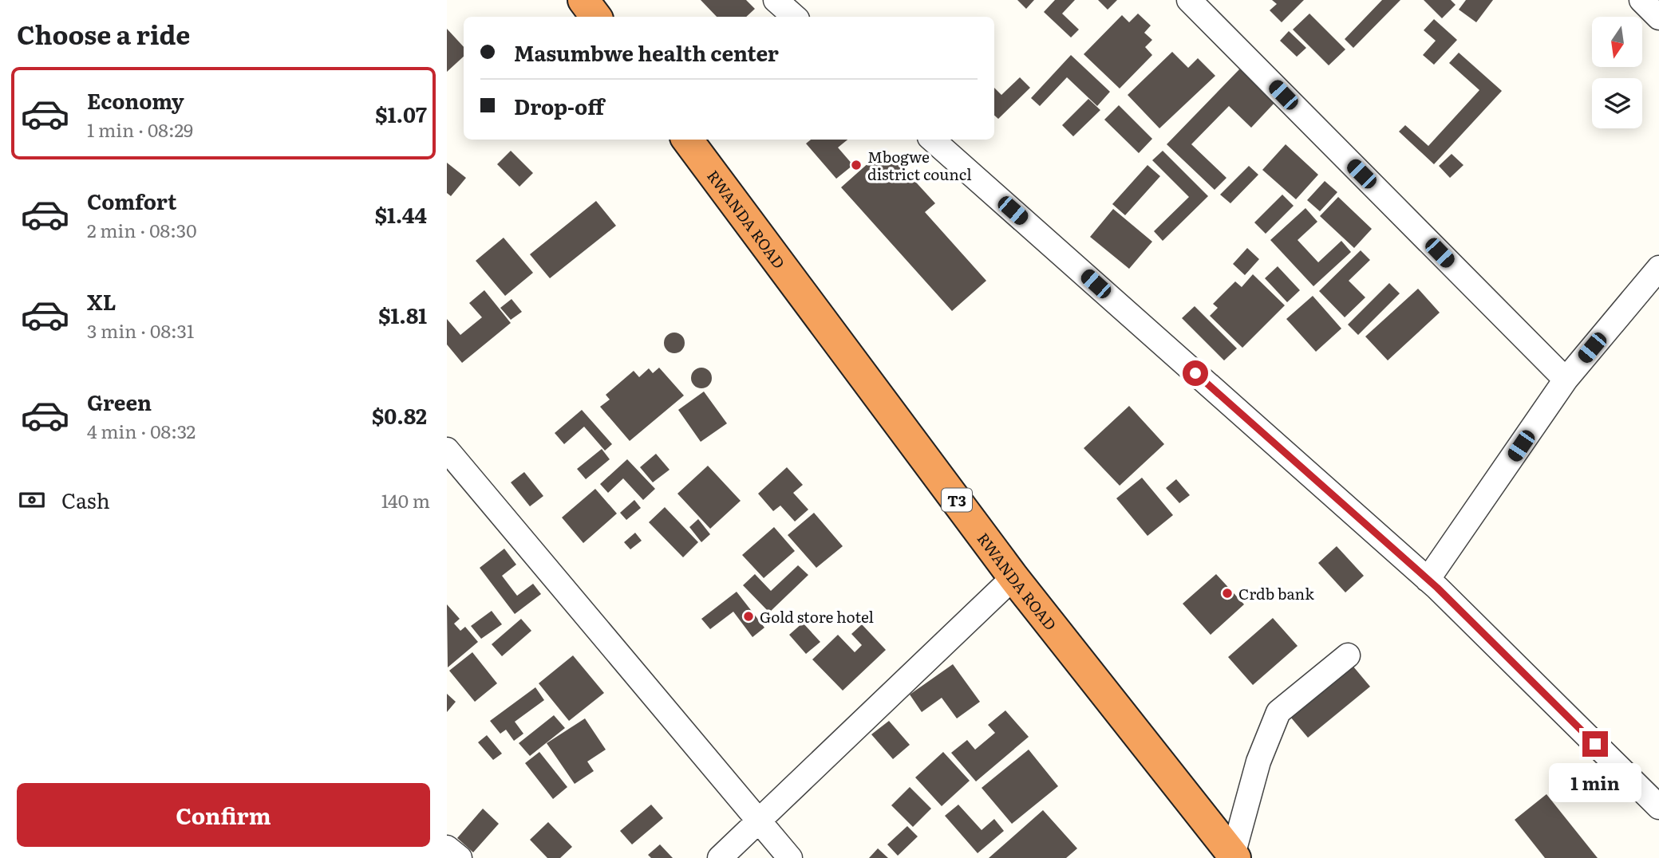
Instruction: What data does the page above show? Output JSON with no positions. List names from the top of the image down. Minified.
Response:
{"streets":{"highway":["RWANDA ROAD","T3"]},"places":["Mbogwe district councl","Crdb bank","Gold store hotel"],"north":"bottom","page":{"heading":"Choose a ride","banner":["Masumbwe health center","Drop-off"],"list":[{"name":"Economy","note":"1 min · 08:29","value":"$1.07"},{"name":"Comfort","note":"2 min · 08:30","value":"$1.44"},{"name":"XL","note":"3 min · 08:31","value":"$1.81"},{"name":"Green","note":"4 min · 08:32","value":"$0.82"}],"pay":["Cash","140 m"],"bubble":"1 min","buttons":"Confirm"}}
